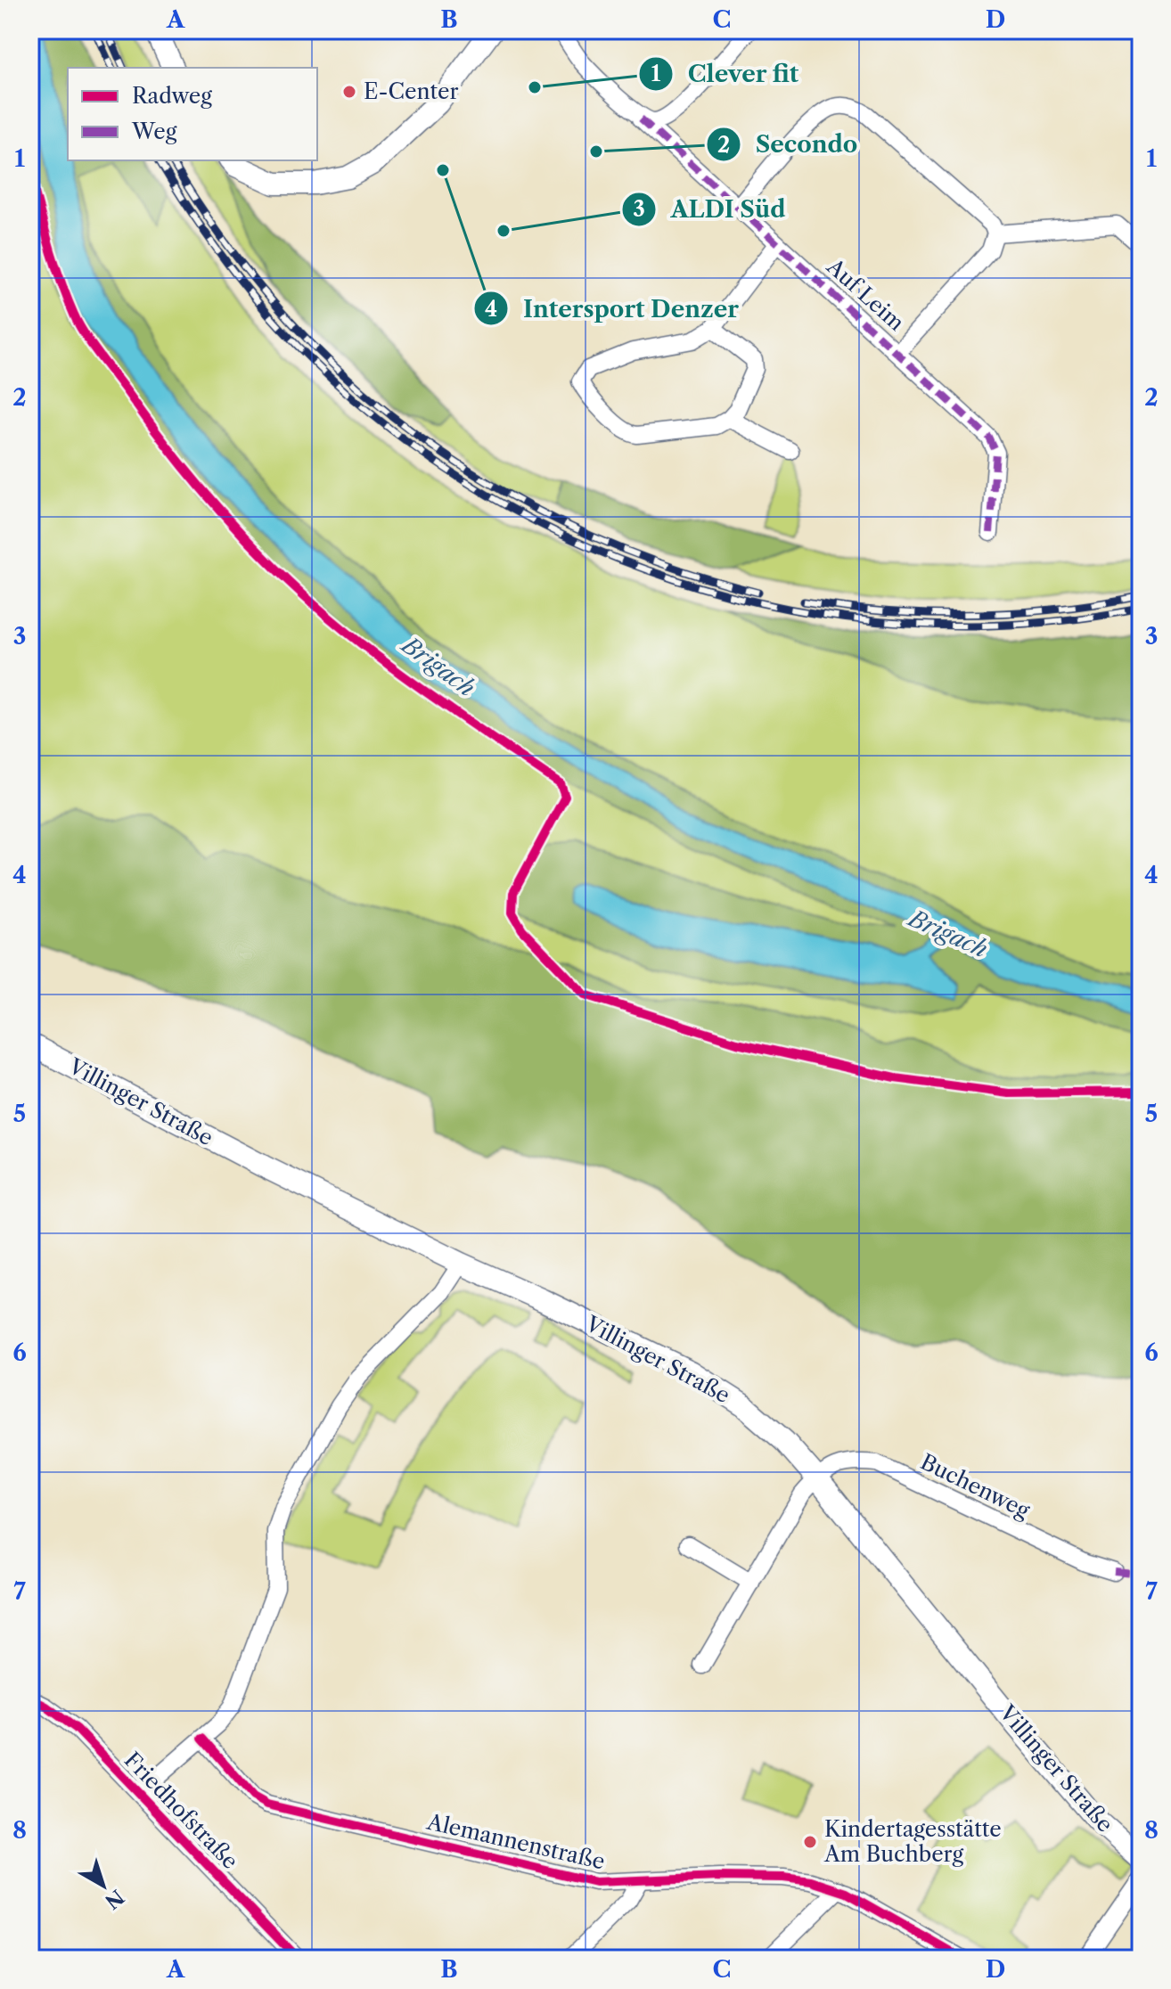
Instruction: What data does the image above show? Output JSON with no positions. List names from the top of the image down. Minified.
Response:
{"streets":{"main road":["Villinger Straße"],"street":["Auf Leim","Buchenweg","Friedhofstraße","Alemannenstraße"]},"crossings":[["Villinger Straße","Buchenweg"]],"water":["Brigach"],"places":["Clever fit","E-Center","Secondo","Intersport Denzer","ALDI Süd","Kindertagesstätte Am Buchberg"],"legend":["Radweg","Weg"],"north":"bottom right","grid":{"columns":["A","B","C","D"],"rows":["1","2","3","4","5","6","7","8"]}}
